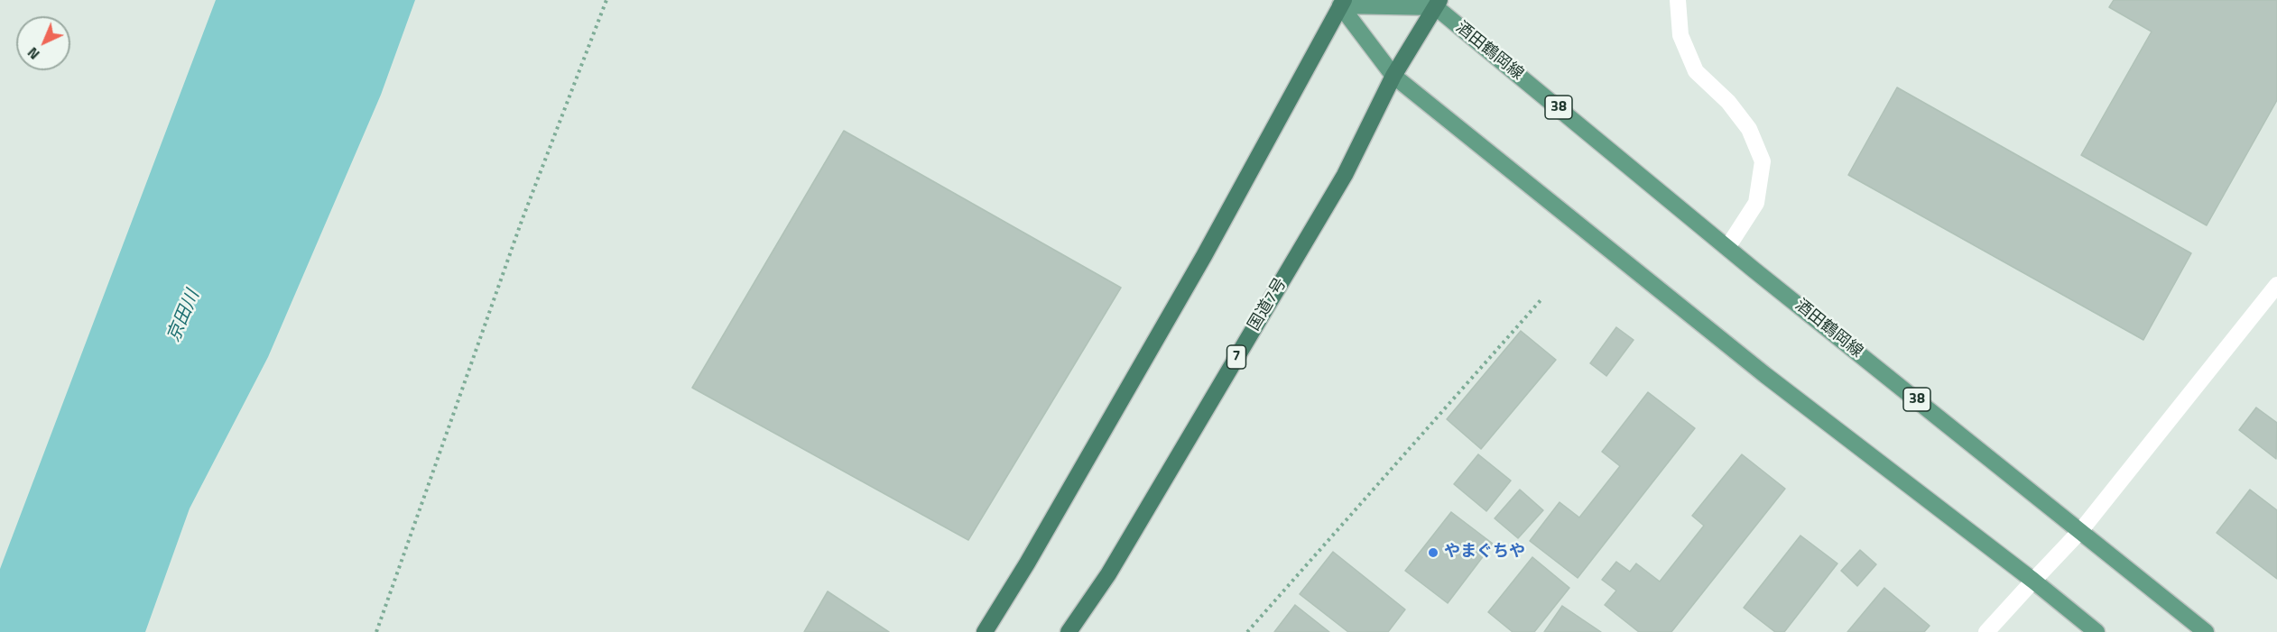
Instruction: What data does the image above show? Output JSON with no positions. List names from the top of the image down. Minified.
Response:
{"streets":{"highway":["国道7号","7"],"main road":["酒田鶴岡線","38"]},"crossings":[["酒田鶴岡線","国道7号"]],"water":["京田川"],"places":["やまぐちや"],"north":"bottom left"}
